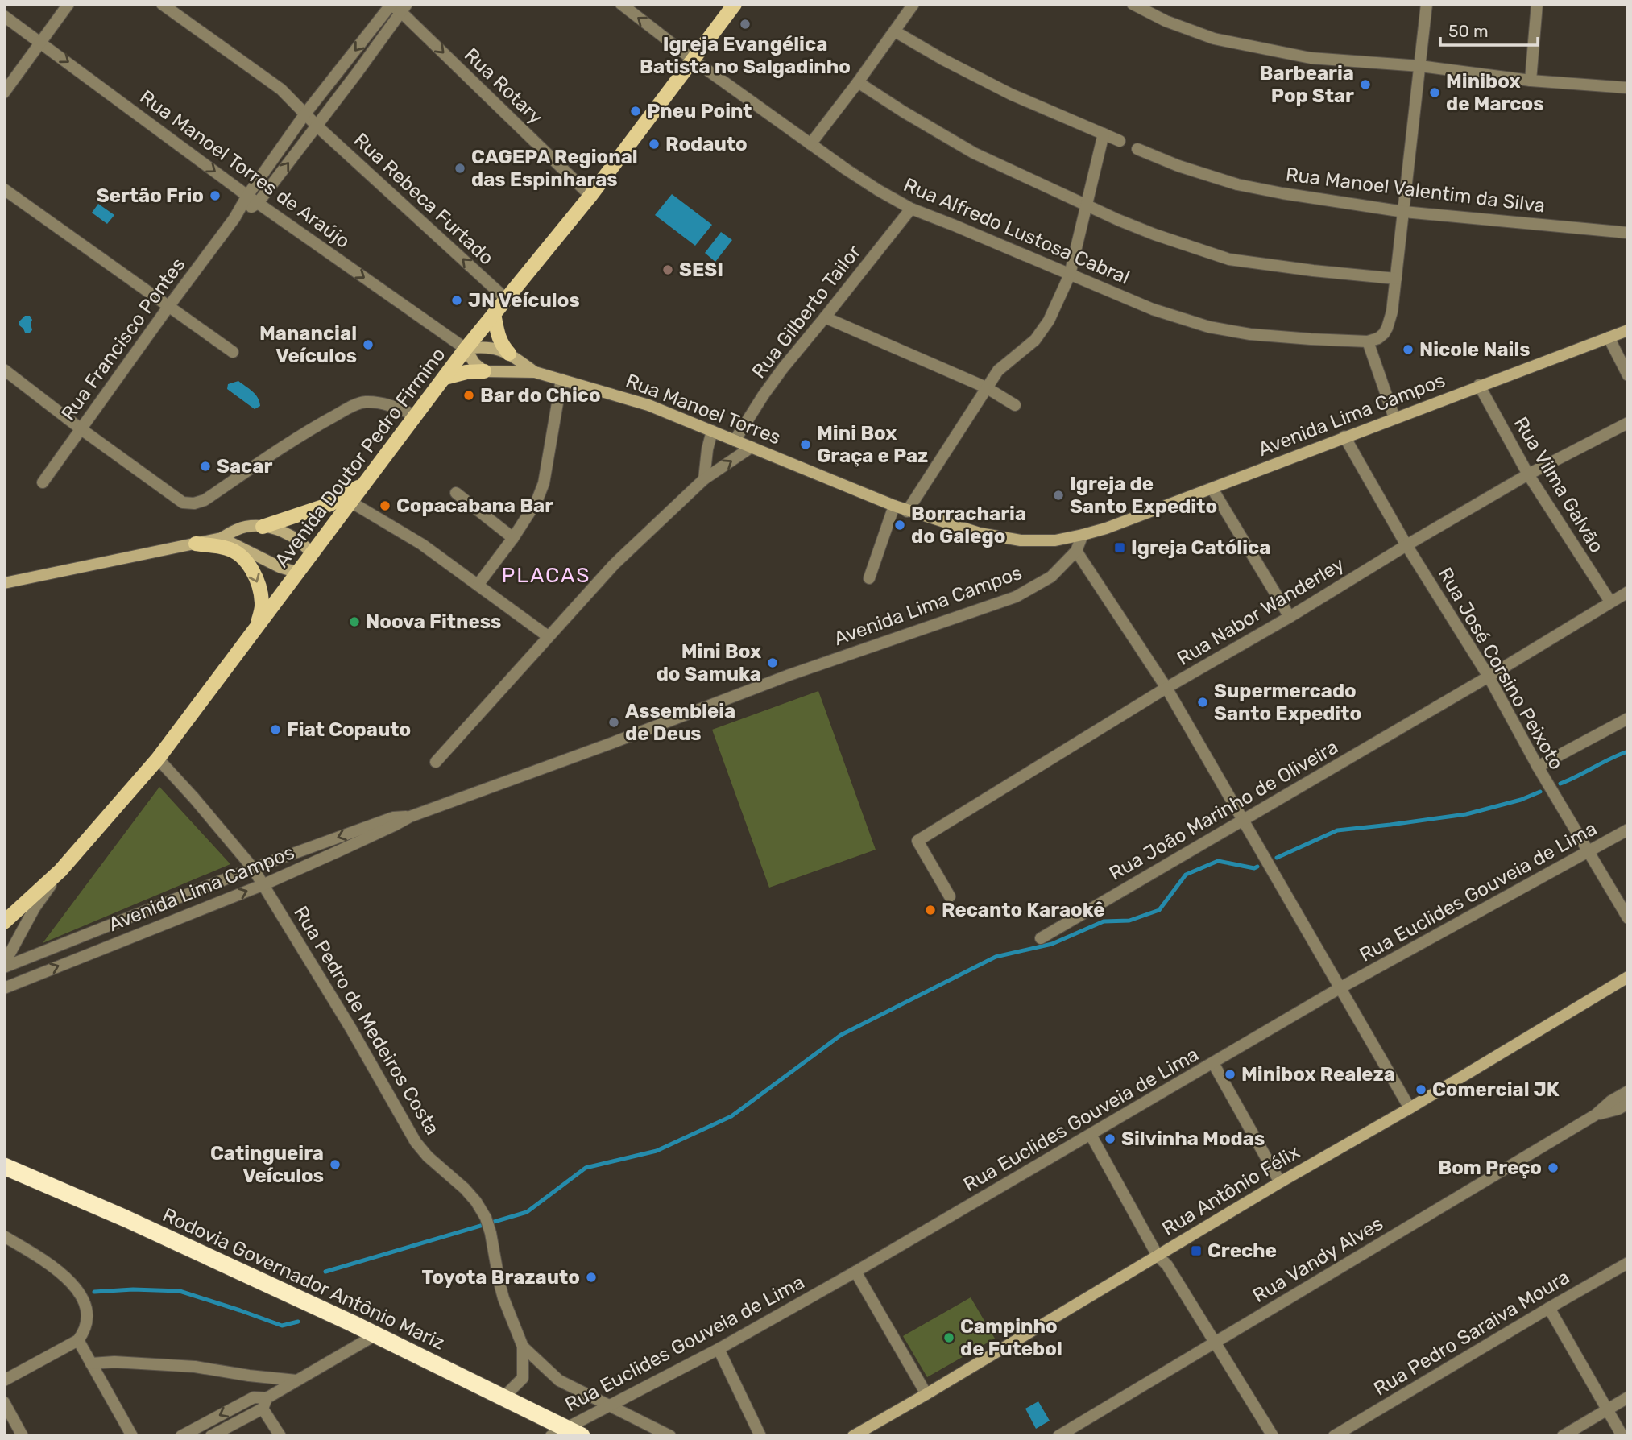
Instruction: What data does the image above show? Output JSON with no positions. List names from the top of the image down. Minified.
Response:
{"streets":{"highway":["Rodovia Governador Antônio Mariz"],"main road":["Rua Manoel Torres","Avenida Lima Campos","Avenida Doutor Pedro Firmino","Rua Antônio Félix"],"street":["Rua Rotary","Rua Manoel Torres de Araújo","Rua Manoel Valentim da Silva","Rua Rebeca Furtado","Rua Alfredo Lustosa Cabral","Rua Gilberto Tailor","Rua Francisco Pontes","Rua Vilma Galvão","Rua Nabor Wanderley","Rua José Corsino Peixoto","Rua João Marinho de Oliveira","Rua Euclides Gouveia de Lima","Rua Pedro de Medeiros Costa","Rua Vandy Alves","Rua Pedro Saraiva Moura"]},"crossings":[["Rua Rotary","Rua Francisco Pontes"],["Rua Rotary","Avenida Doutor Pedro Firmino"],["Rua Manoel Torres de Araújo","Rua Francisco Pontes"],["Rua Manoel Torres de Araújo","Rua Manoel Torres"],["Rua Manoel Torres de Araújo","Avenida Doutor Pedro Firmino"],["Rua Rebeca Furtado","Rua Francisco Pontes"],["Rua Rebeca Furtado","Avenida Doutor Pedro Firmino"],["Rua Alfredo Lustosa Cabral","Rua Gilberto Tailor"],["Rua Alfredo Lustosa Cabral","Avenida Doutor Pedro Firmino"],["Rua Gilberto Tailor","Rua Manoel Torres"],["Rua Manoel Torres","Avenida Lima Campos"],["Rua Manoel Torres","Avenida Doutor Pedro Firmino"],["Avenida Lima Campos","Rua Vilma Galvão"],["Avenida Lima Campos","Rua José Corsino Peixoto"],["Avenida Lima Campos","Rua Pedro de Medeiros Costa"],["Avenida Doutor Pedro Firmino","Rua Pedro de Medeiros Costa"],["Rua Vilma Galvão","Rua Nabor Wanderley"],["Rua Vilma Galvão","Rua João Marinho de Oliveira"],["Rua Nabor Wanderley","Rua José Corsino Peixoto"],["Rua José Corsino Peixoto","Rua João Marinho de Oliveira"],["Rua José Corsino Peixoto","Rua Euclides Gouveia de Lima"],["Rua Euclides Gouveia de Lima","Rua Pedro de Medeiros Costa"],["Rua Euclides Gouveia de Lima","Rodovia Governador Antônio Mariz"],["Rua Pedro de Medeiros Costa","Rodovia Governador Antônio Mariz"]],"one_way":["Rua Rotary","Rua Manoel Torres de Araújo","Rua Rebeca Furtado"],"districts":["PLACAS"],"places":{"other":["Igreja Evangélica Batista no Salgadinho","Barbearia Pop Star","Minibox de Marcos","Pneu Point","Rodauto","CAGEPA Regional das Espinharas","Sertão Frio","SESI","JN Veículos","Manancial Veículos","Nicole Nails","Bar do Chico","Mini Box Graça e Paz","Sacar","Igreja de Santo Expedito","Copacabana Bar","Borracharia do Galego","Noova Fitness","Mini Box do Samuka","Supermercado Santo Expedito","Assembleia de Deus","Fiat Copauto","Recanto Karaokê","Minibox Realeza","Comercial JK","Silvinha Modas","Catingueira Veículos","Bom Preço","Toyota Brazauto","Campinho de Futebol"],"transit":["Igreja Católica","Creche"]},"scale_bar":"50 m"}
